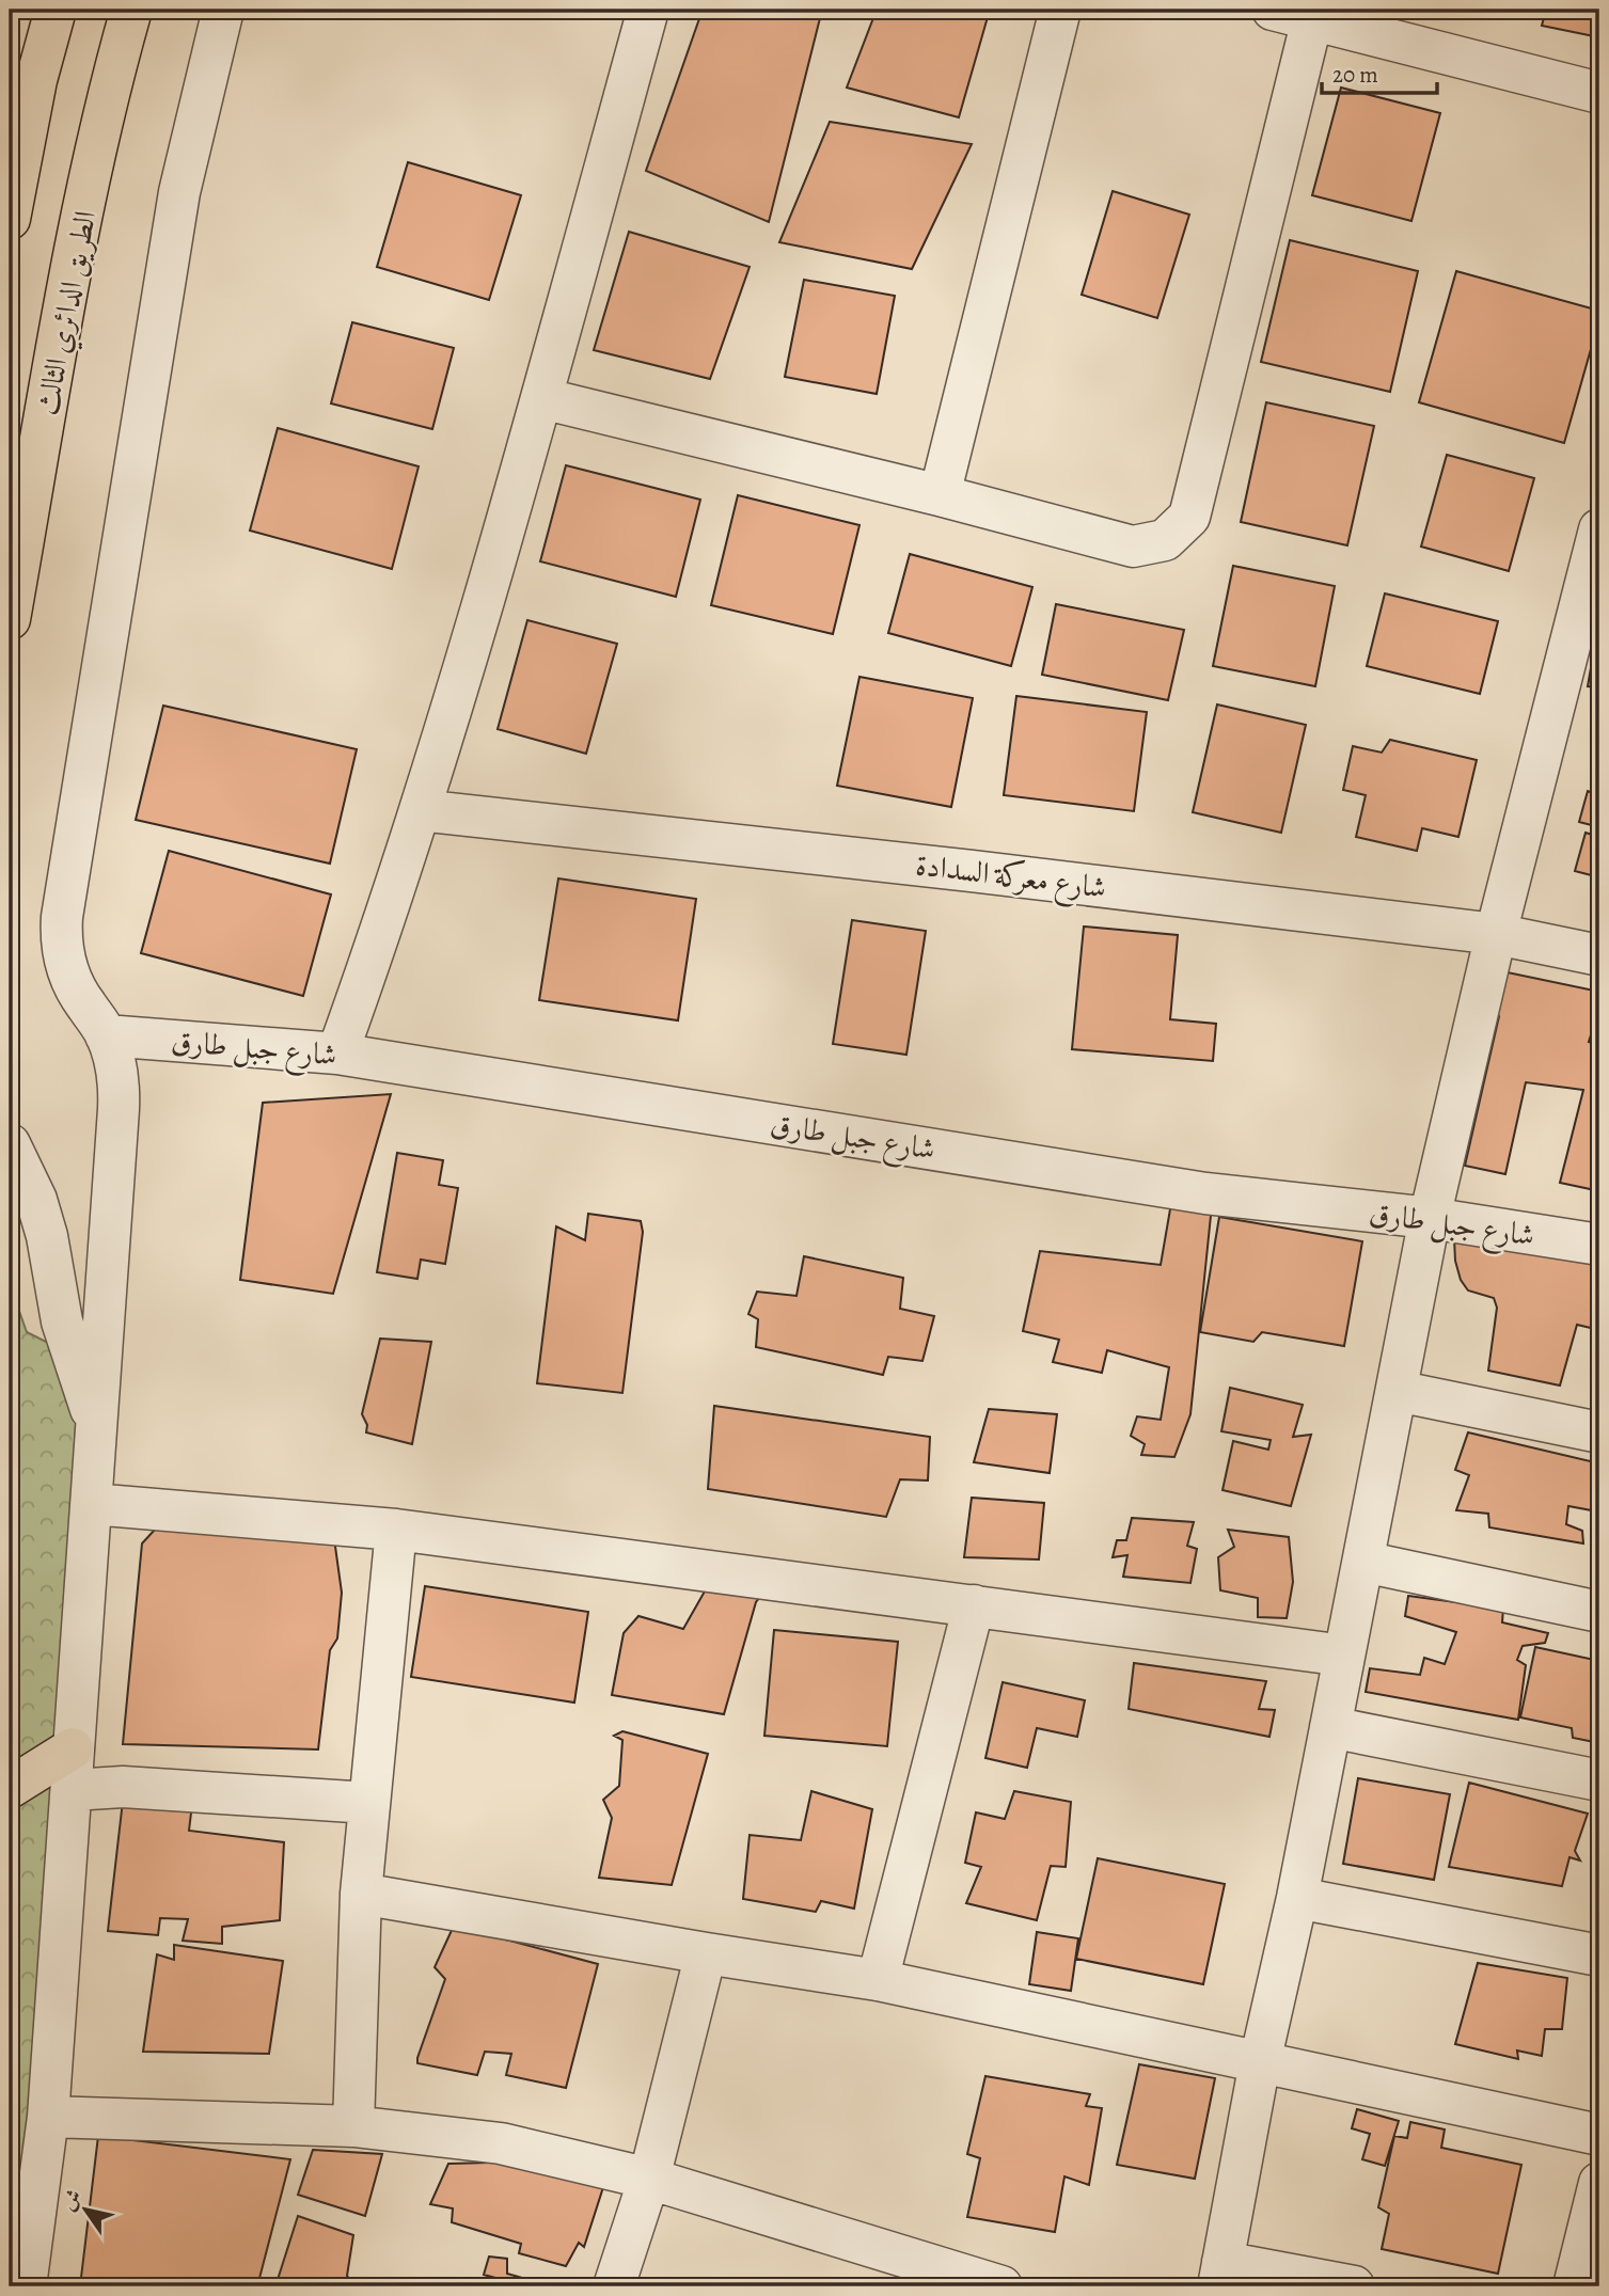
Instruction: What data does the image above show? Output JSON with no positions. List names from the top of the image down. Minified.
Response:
{"streets":{"highway":["الطريق الدائري الثالث"],"street":["شارع معركة السدادة","شارع جبل طارق"]},"scale_bar":"20 m","north":"top left"}
